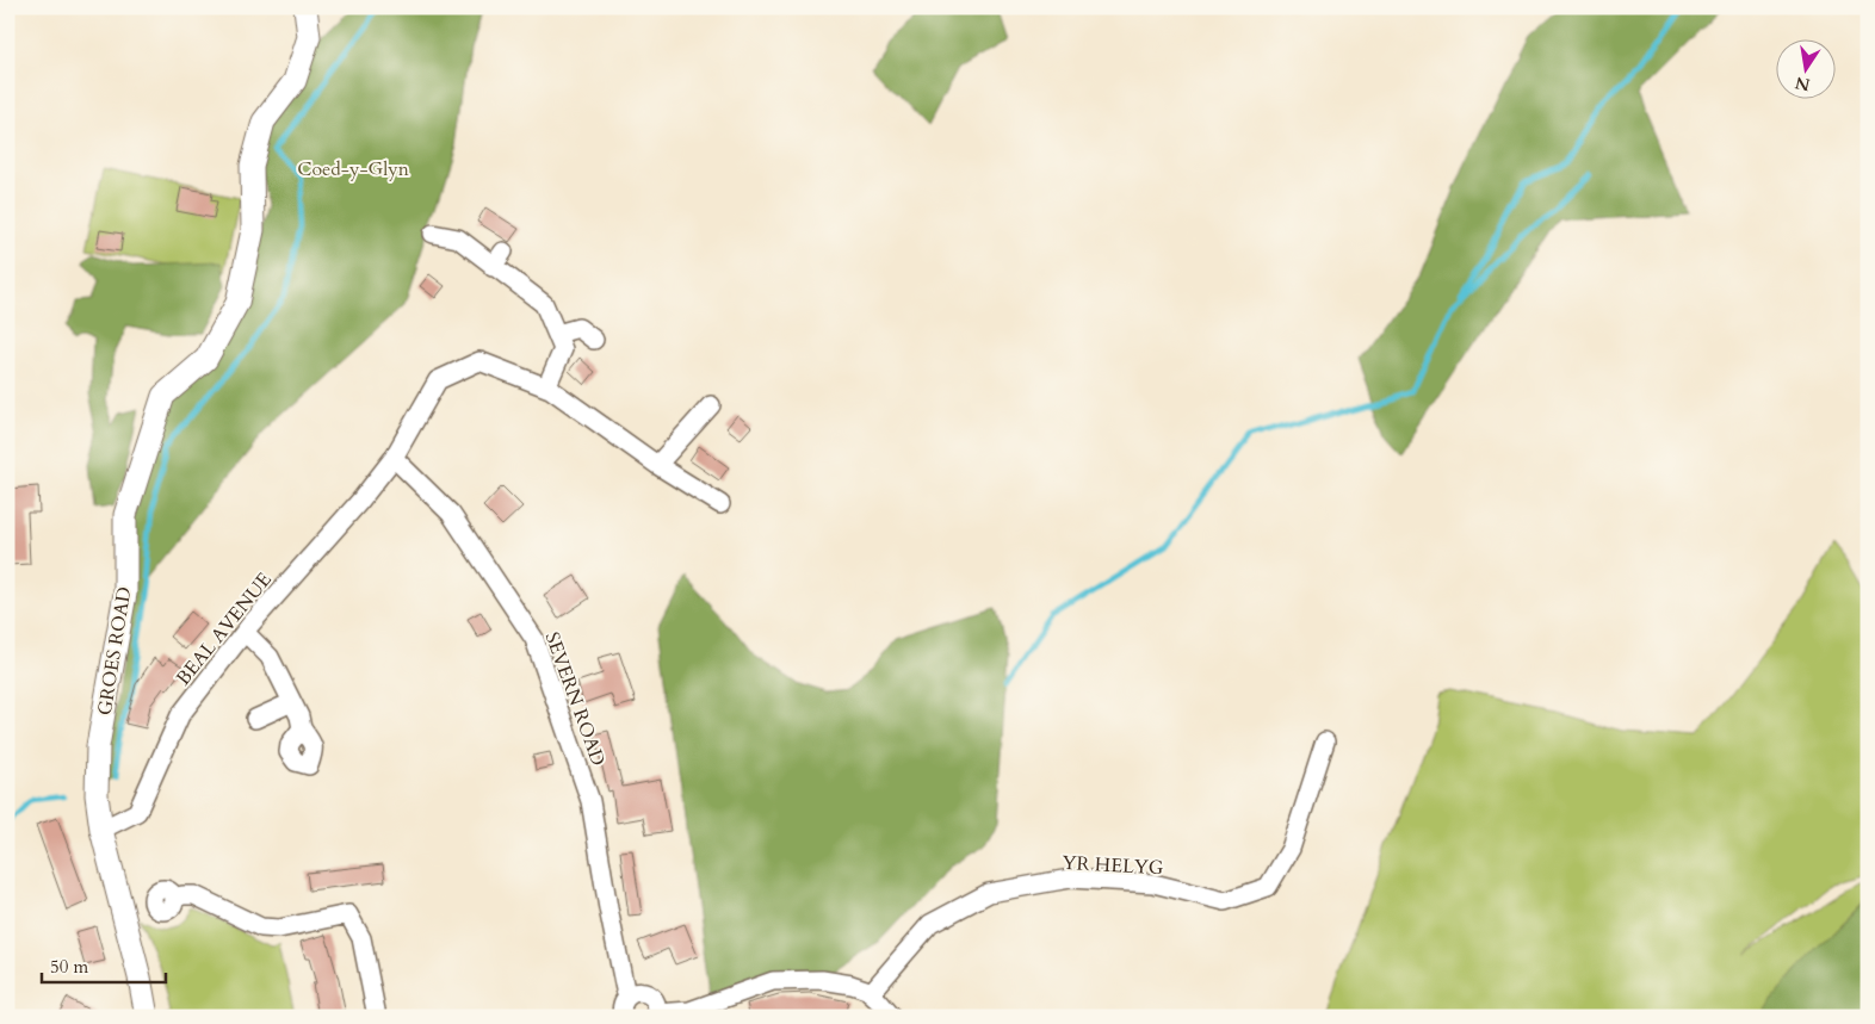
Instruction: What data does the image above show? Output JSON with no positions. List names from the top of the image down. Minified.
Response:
{"streets":{"street":["BEAL AVENUE","GROES ROAD","SEVERN ROAD","YR HELYG"]},"crossings":[["BEAL AVENUE","GROES ROAD"],["BEAL AVENUE","SEVERN ROAD"]],"parks":["Coed-y-Glyn"],"scale_bar":"50 m","north":"bottom"}
